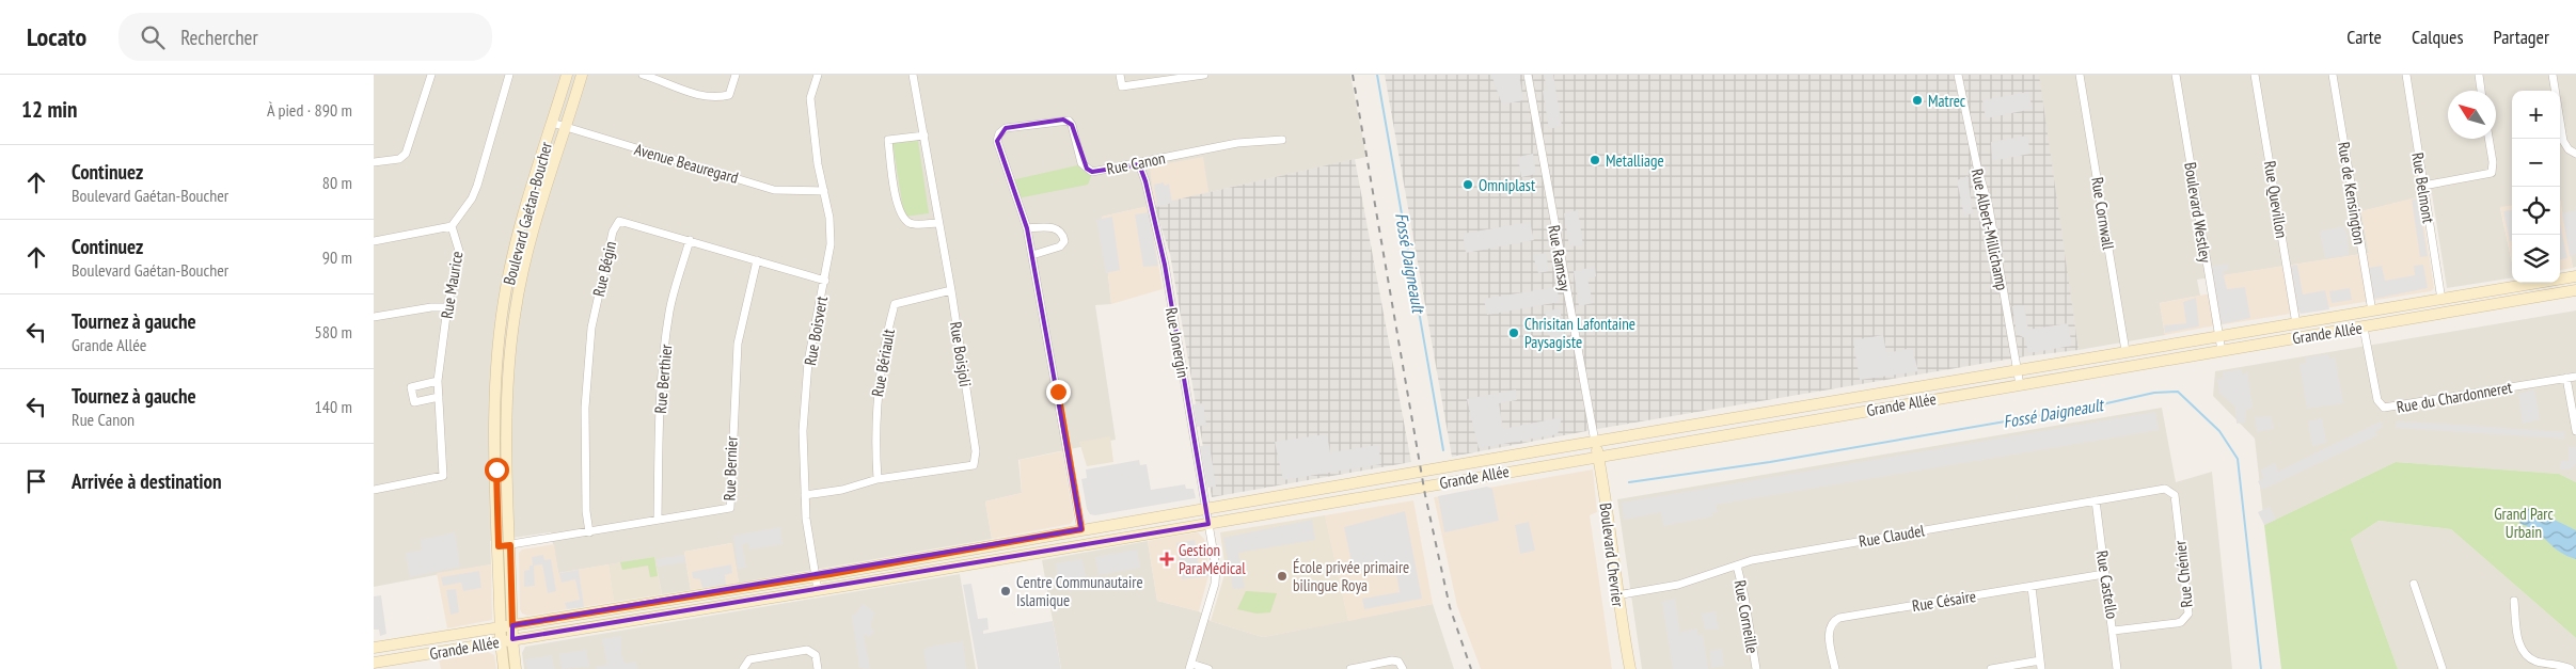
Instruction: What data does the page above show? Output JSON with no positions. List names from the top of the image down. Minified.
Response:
{"streets":{"main road":["Boulevard Gaétan-Boucher","Grande Allée","Boulevard Chevrier"],"street":["Avenue Beauregard","Rue Canon","Rue Belmont","Rue de Kensington","Rue Quevillon","Boulevard Westley","Rue Cornwall","Rue Albert-Millichamp","Rue Ramsay","Rue Bégin","Rue Maurice","Rue Boisvert","Rue Jonergin","Rue Boisjoli","Rue Bériault","Rue Berthier","Rue du Chardonneret","Rue Bernier","Rue Claudel","Rue Chénier","Rue Castello","Rue Césaire","Rue Corneille"]},"crossings":[["Avenue Beauregard","Boulevard Gaétan-Boucher"],["Avenue Beauregard","Rue Boisvert"],["Rue Canon","Grande Allée"],["Rue Canon","Rue Jonergin"],["Rue Belmont","Grande Allée"],["Rue de Kensington","Grande Allée"],["Rue Quevillon","Grande Allée"],["Boulevard Westley","Grande Allée"],["Boulevard Gaétan-Boucher","Grande Allée"],["Boulevard Gaétan-Boucher","Rue Bernier"],["Rue Cornwall","Grande Allée"],["Rue Albert-Millichamp","Grande Allée"],["Rue Ramsay","Grande Allée"],["Rue Ramsay","Boulevard Chevrier"],["Rue Bégin","Rue Boisvert"],["Rue Bégin","Rue Berthier"],["Rue Bégin","Rue Bernier"],["Rue Boisvert","Grande Allée"],["Rue Boisvert","Rue Boisjoli"],["Grande Allée","Rue Jonergin"],["Grande Allée","Rue du Chardonneret"],["Grande Allée","Boulevard Chevrier"],["Rue Boisjoli","Rue Bériault"],["Rue Berthier","Rue Bernier"],["Rue Claudel","Boulevard Chevrier"],["Rue Claudel","Rue Chénier"],["Rue Claudel","Rue Castello"],["Rue Claudel","Rue Corneille"],["Rue Chénier","Rue Castello"],["Rue Castello","Rue Césaire"]],"water":["Fossé Daigneault"],"parks":["Grand Parc Urbain"],"places":{"other":["Matrec","Metalliage","Omniplast","Chrisitan Lafontaine Paysagiste","École privée primaire bilingue Roya","Centre Communautaire Islamique"],"health":["Gestion ParaMédical"]},"north":"top left","page":{"header":"Locato","search":"Rechercher","nav":["Carte","Calques","Partager"],"heading":["12 min","À pied · 890 m"],"map_buttons":["+","−"],"list":[["Continuez","Boulevard Gaétan-Boucher","80 m"],["Continuez","Boulevard Gaétan-Boucher","90 m"],["Tournez à gauche","Grande Allée","580 m"],["Tournez à gauche","Rue Canon","140 m"],"Arrivée à destination"]}}
